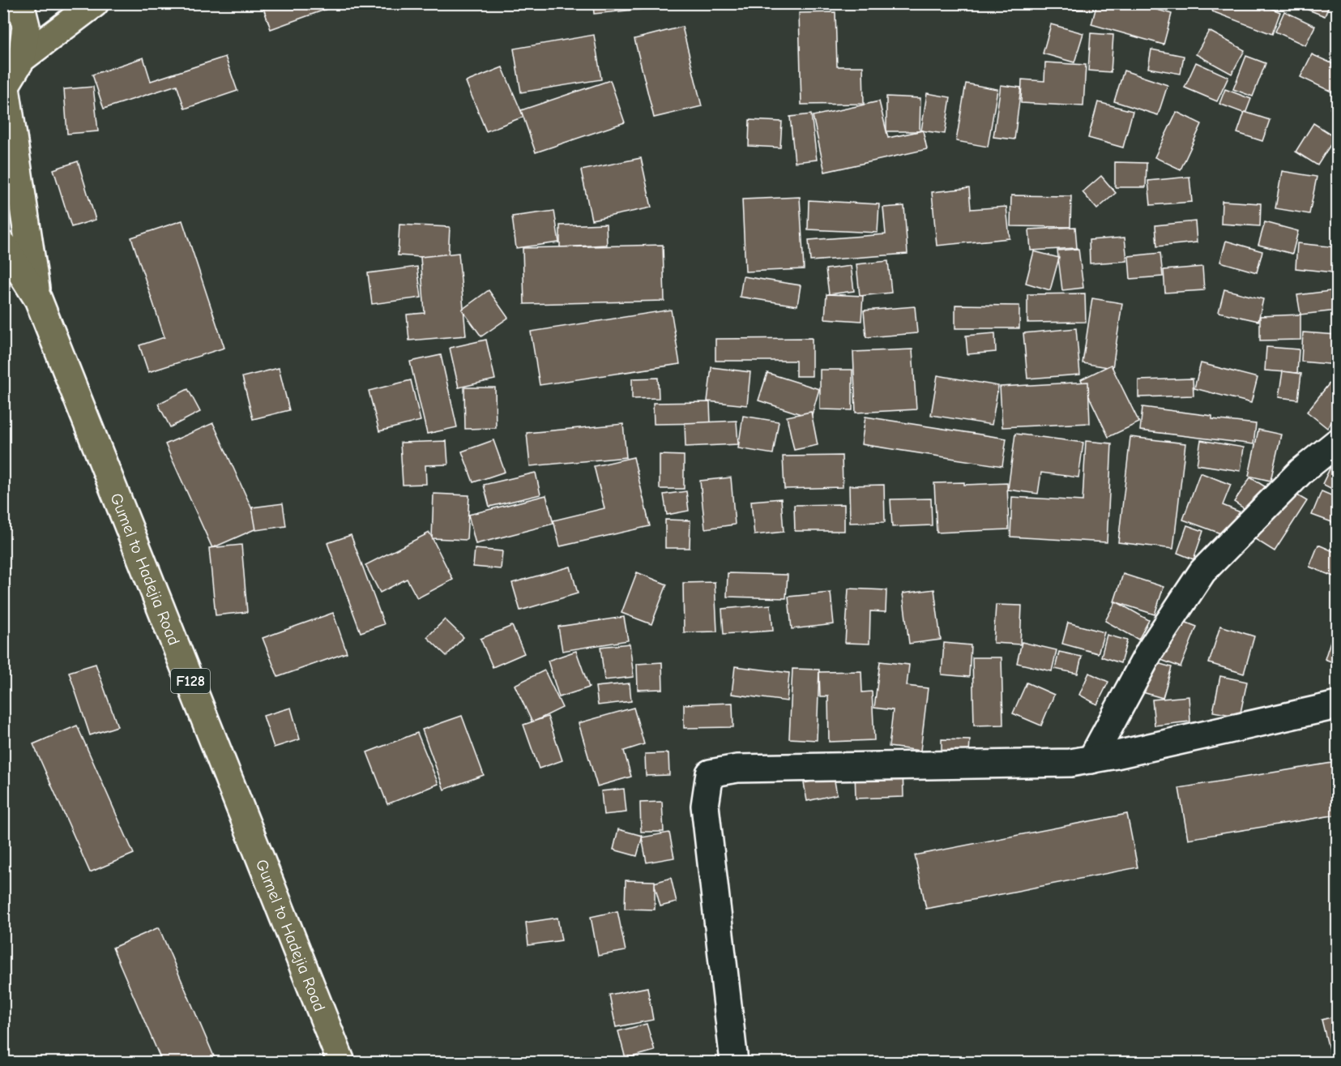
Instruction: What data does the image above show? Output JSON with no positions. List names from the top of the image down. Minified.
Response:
{"streets":{"main road":["Gumel to Hadejia Road","F128"]},"crossings":[["Gumel to Hadejia Road","F128"]]}
